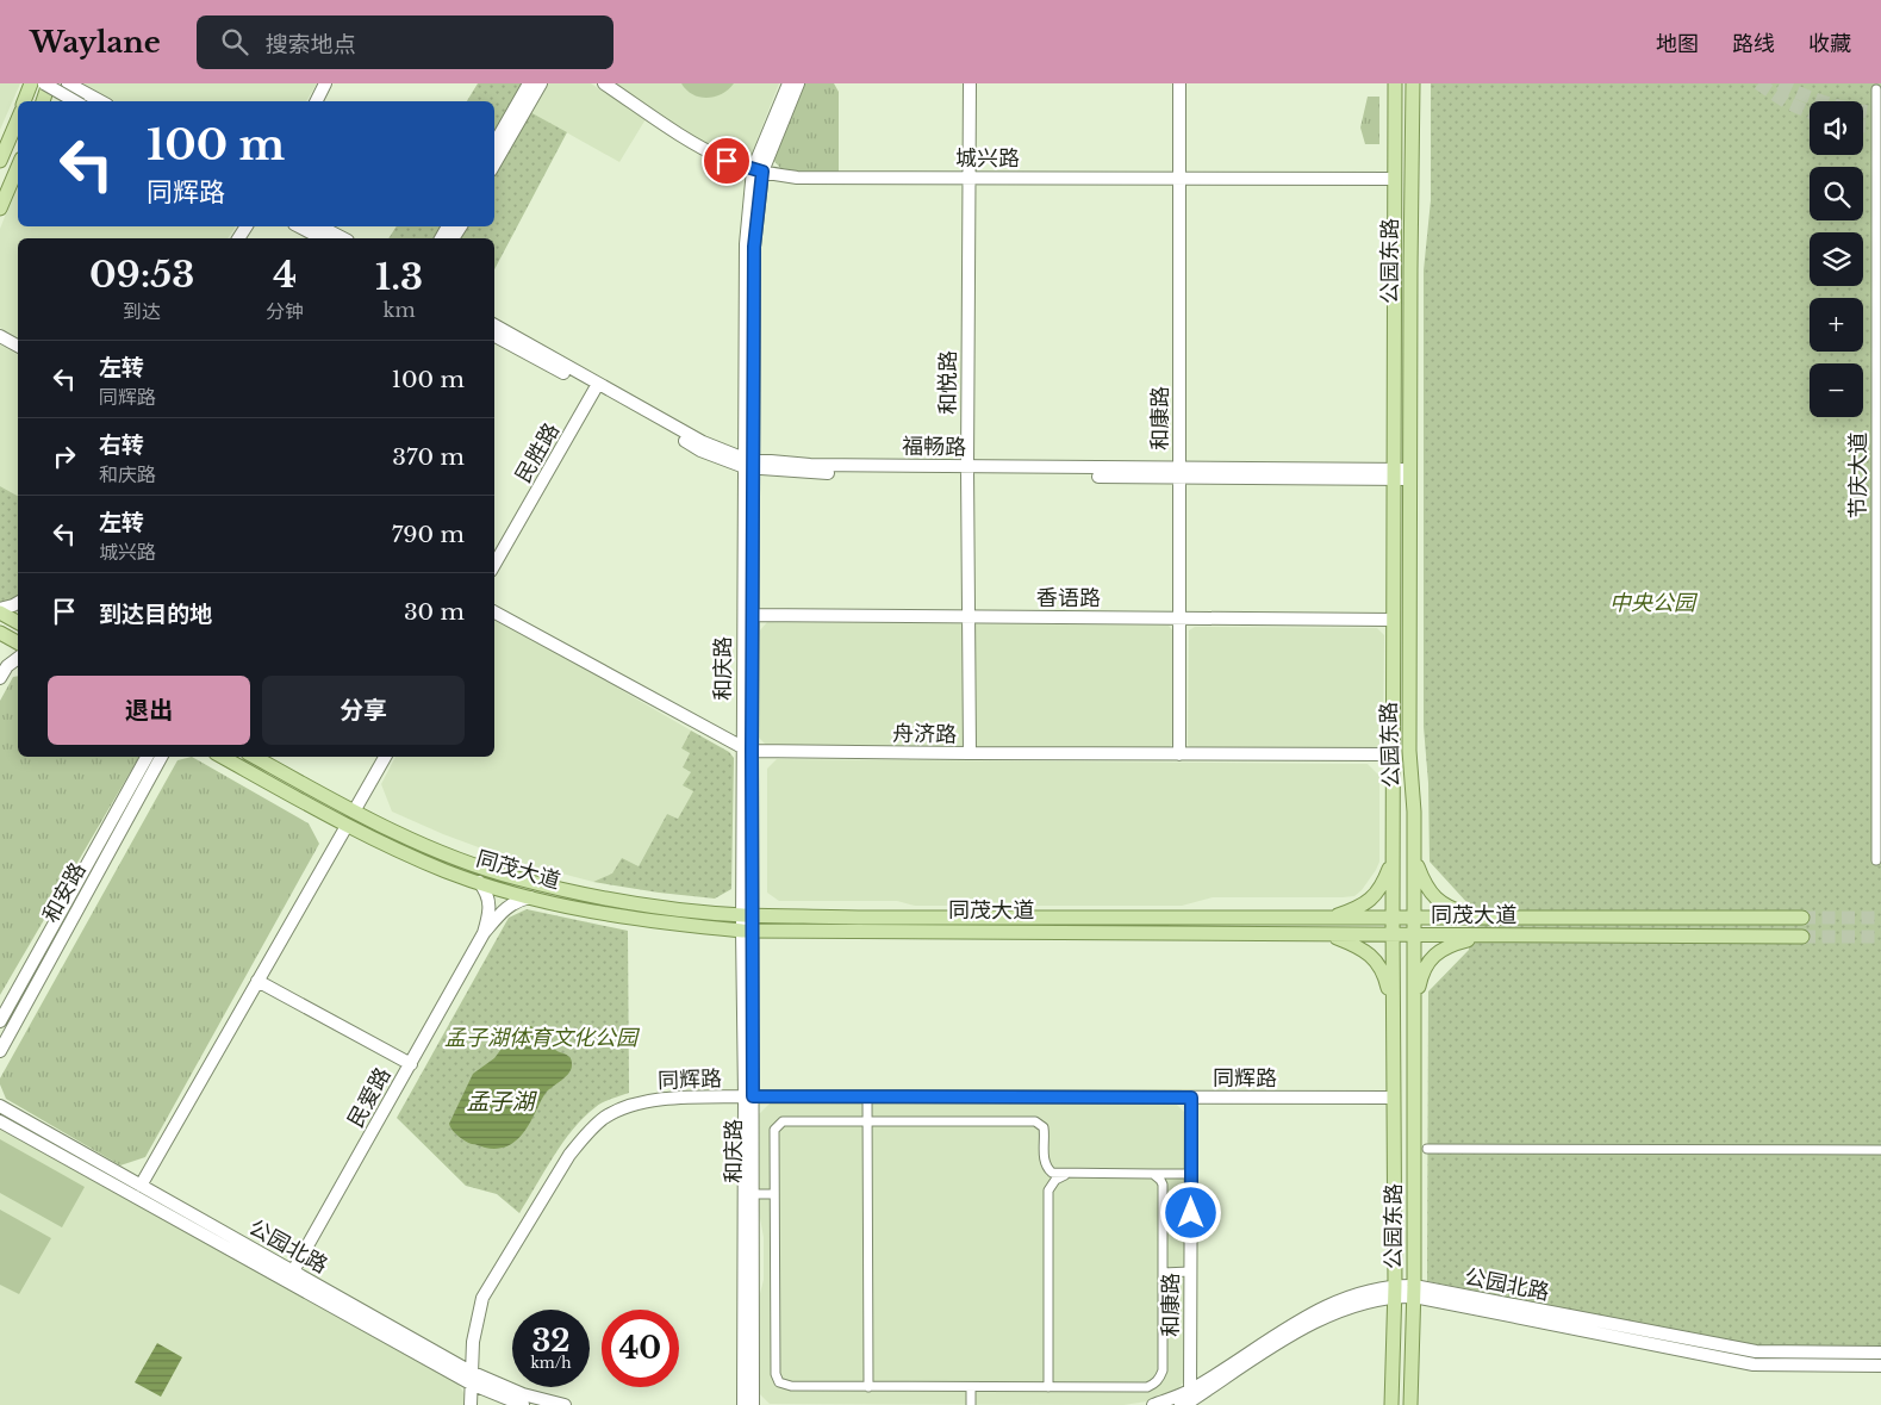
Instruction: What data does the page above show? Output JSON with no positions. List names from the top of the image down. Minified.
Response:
{"streets":{"main road":["公园东路","同茂大道"],"street":["城兴路","和悦路","和康路","福畅路","民胜路","节庆大道","香语路","和庆路","舟济路","和安路","同辉路","民爱路","公园北路"]},"crossings":[["城兴路","公园东路"],["城兴路","和悦路"],["城兴路","和康路"],["城兴路","和庆路"],["公园东路","福畅路"],["公园东路","香语路"],["公园东路","舟济路"],["公园东路","同茂大道"],["公园东路","同辉路"],["公园东路","公园北路"],["和悦路","福畅路"],["和悦路","香语路"],["和悦路","舟济路"],["和康路","福畅路"],["和康路","香语路"],["和康路","舟济路"],["和康路","同辉路"],["和康路","公园北路"],["福畅路","民胜路"],["福畅路","和庆路"],["香语路","和庆路"],["和庆路","舟济路"],["和庆路","同茂大道"],["和庆路","同辉路"],["同辉路","公园北路"],["民爱路","公园北路"]],"water":["孟子湖"],"parks":["中央公园","孟子湖体育文化公园"],"page":{"header":"Waylane","search":"搜索地点","nav":["地图","路线","收藏"],"map_buttons":["+","−"],"turn":["100 m","同辉路"],"eta":["09:53","到达","4","分钟","1.3","km"],"list":[{"name":"左转","note":"同辉路","value":"100 m"},{"name":"右转","note":"和庆路","value":"370 m"},{"name":"左转","note":"城兴路","value":"790 m"},{"name":"到达目的地","value":"30 m"}],"buttons":["退出","分享"],"speed":"32 km/h","limit":"40"}}
